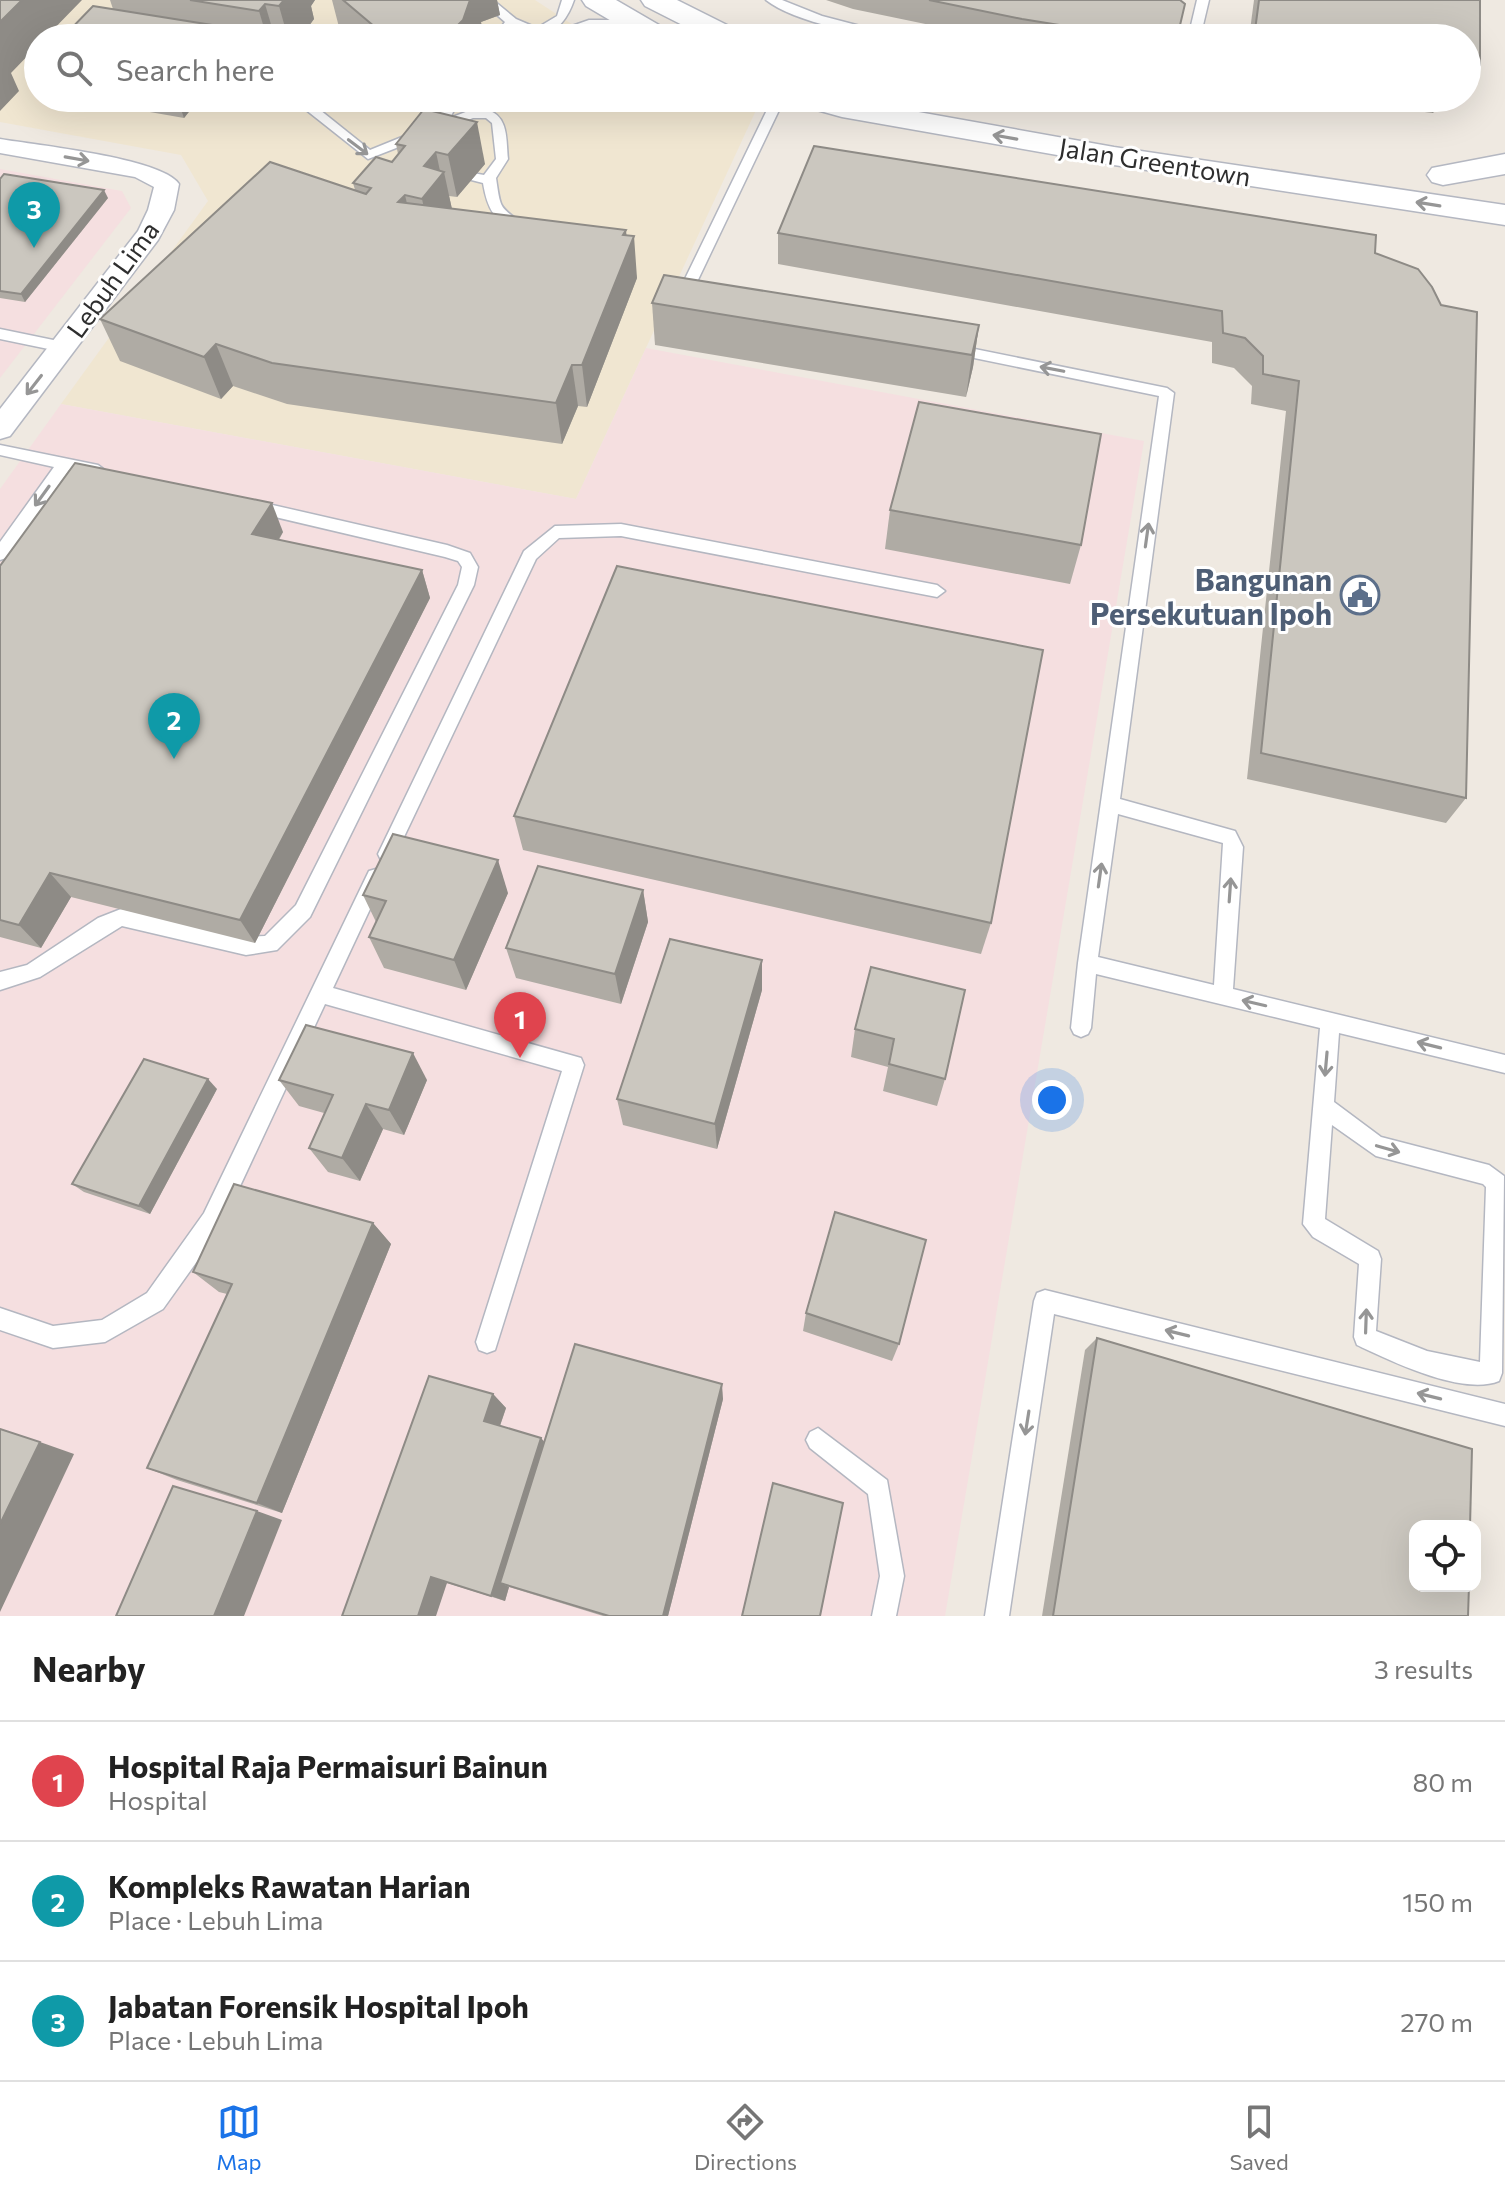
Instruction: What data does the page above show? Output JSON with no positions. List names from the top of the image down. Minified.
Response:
{"streets":{"main road":["Jalan Greentown"],"street":["Lebuh Lima"]},"one_way":["Jalan Greentown"],"places":{"public building":["Bangunan Persekutuan Ipoh"]},"page":{"search":"Search here","pins":["3","2","1"],"heading":["Nearby","3 results"],"list":[{"mark":"1","name":"Hospital Raja Permaisuri Bainun","note":"Hospital","value":"80 m"},{"mark":"2","name":"Kompleks Rawatan Harian","note":"Place · Lebuh Lima","value":"150 m"},{"mark":"3","name":"Jabatan Forensik Hospital Ipoh","note":"Place · Lebuh Lima","value":"270 m"}],"nav":["Map","Directions","Saved"]}}
